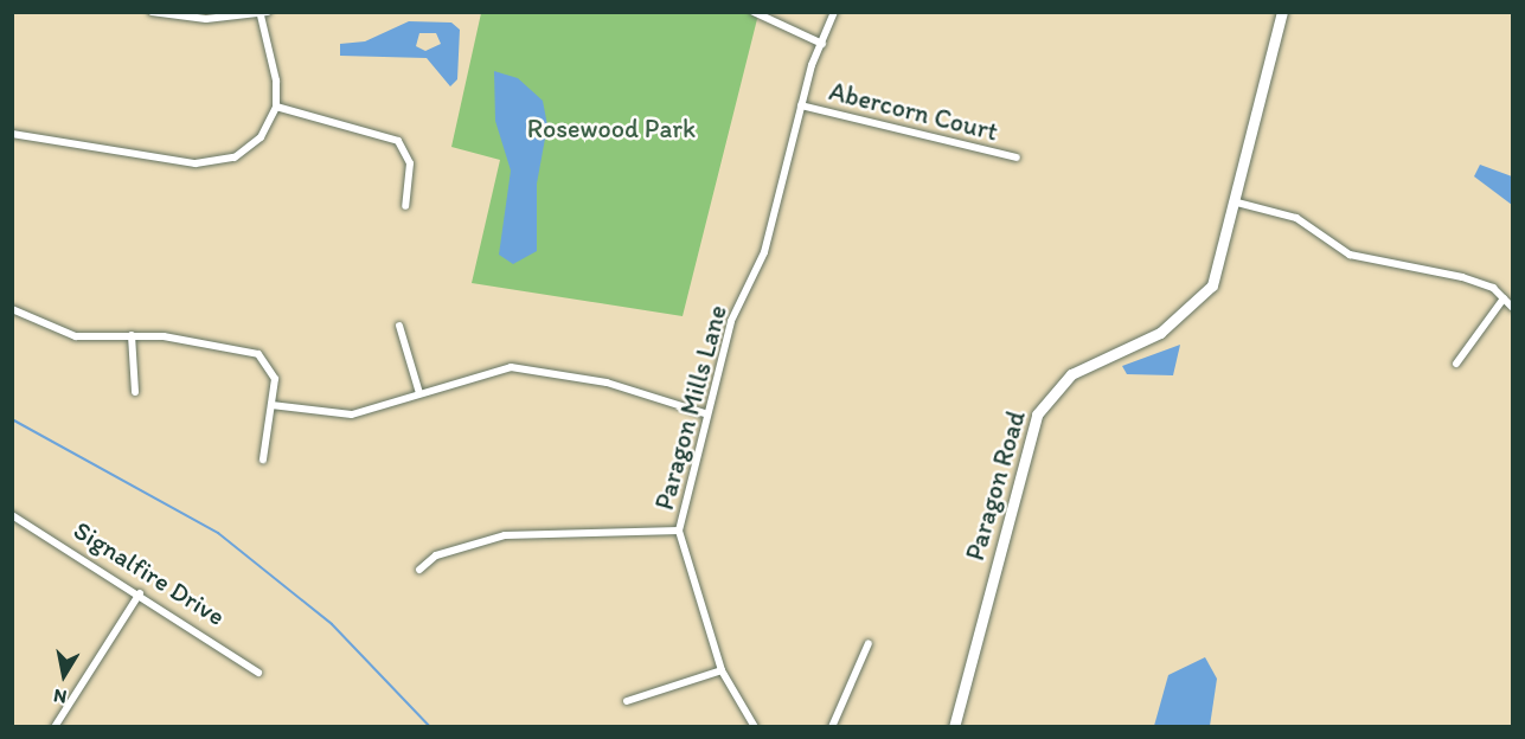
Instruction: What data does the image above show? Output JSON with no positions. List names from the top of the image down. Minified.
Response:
{"streets":{"street":["Abercorn Court","Paragon Mills Lane","Paragon Road","Signalfire Drive"]},"crossings":[["Abercorn Court","Paragon Mills Lane"]],"parks":["Rosewood Park"],"north":"bottom"}
